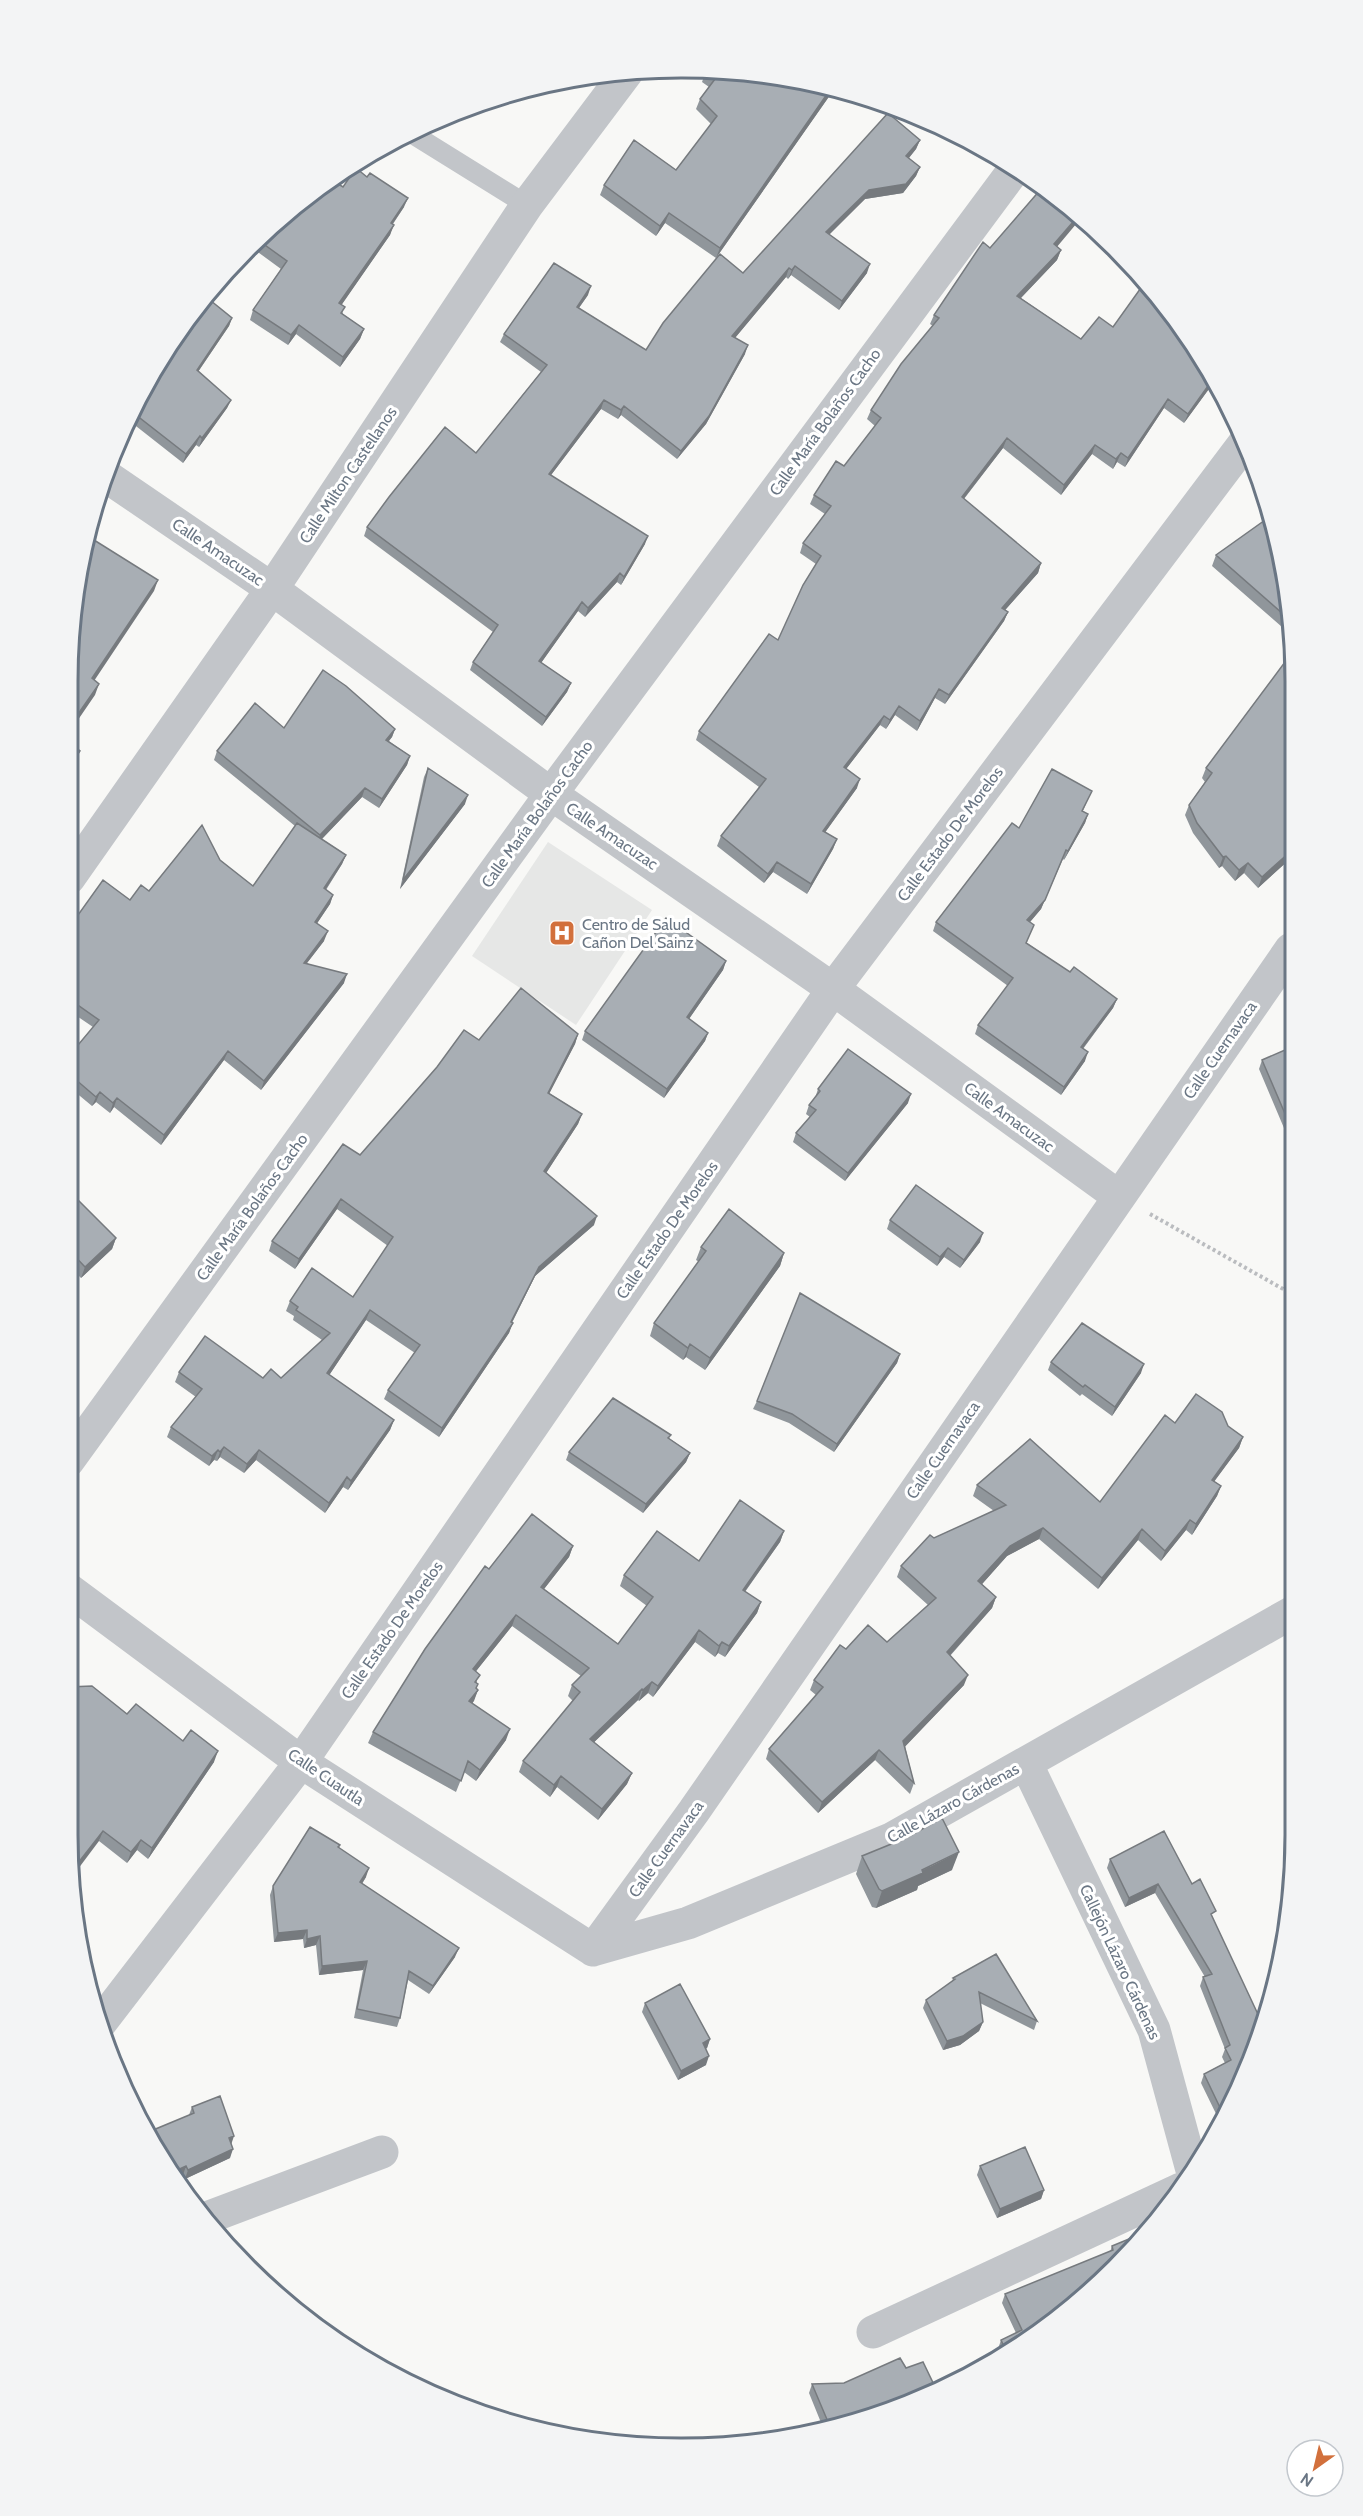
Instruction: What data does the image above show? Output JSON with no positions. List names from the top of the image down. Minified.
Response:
{"streets":{"street":["Calle María Bolaños Cacho","Calle Milton Castellanos","Calle Amacuzac","Calle Estado De Morelos","Calle Cuernavaca","Calle Cuautla","Calle Lázaro Cárdenas","Callejón Lázaro Cárdenas"]},"crossings":[["Calle María Bolaños Cacho","Calle Amacuzac"],["Calle Milton Castellanos","Calle Amacuzac"],["Calle Amacuzac","Calle Estado De Morelos"],["Calle Amacuzac","Calle Cuernavaca"],["Calle Estado De Morelos","Calle Cuautla"],["Calle Cuernavaca","Calle Cuautla"],["Calle Cuernavaca","Calle Lázaro Cárdenas"],["Calle Cuautla","Calle Lázaro Cárdenas"],["Calle Lázaro Cárdenas","Callejón Lázaro Cárdenas"]],"places":{"hospital":["Centro de Salud Cañon Del Sainz"]},"north":"bottom left"}
